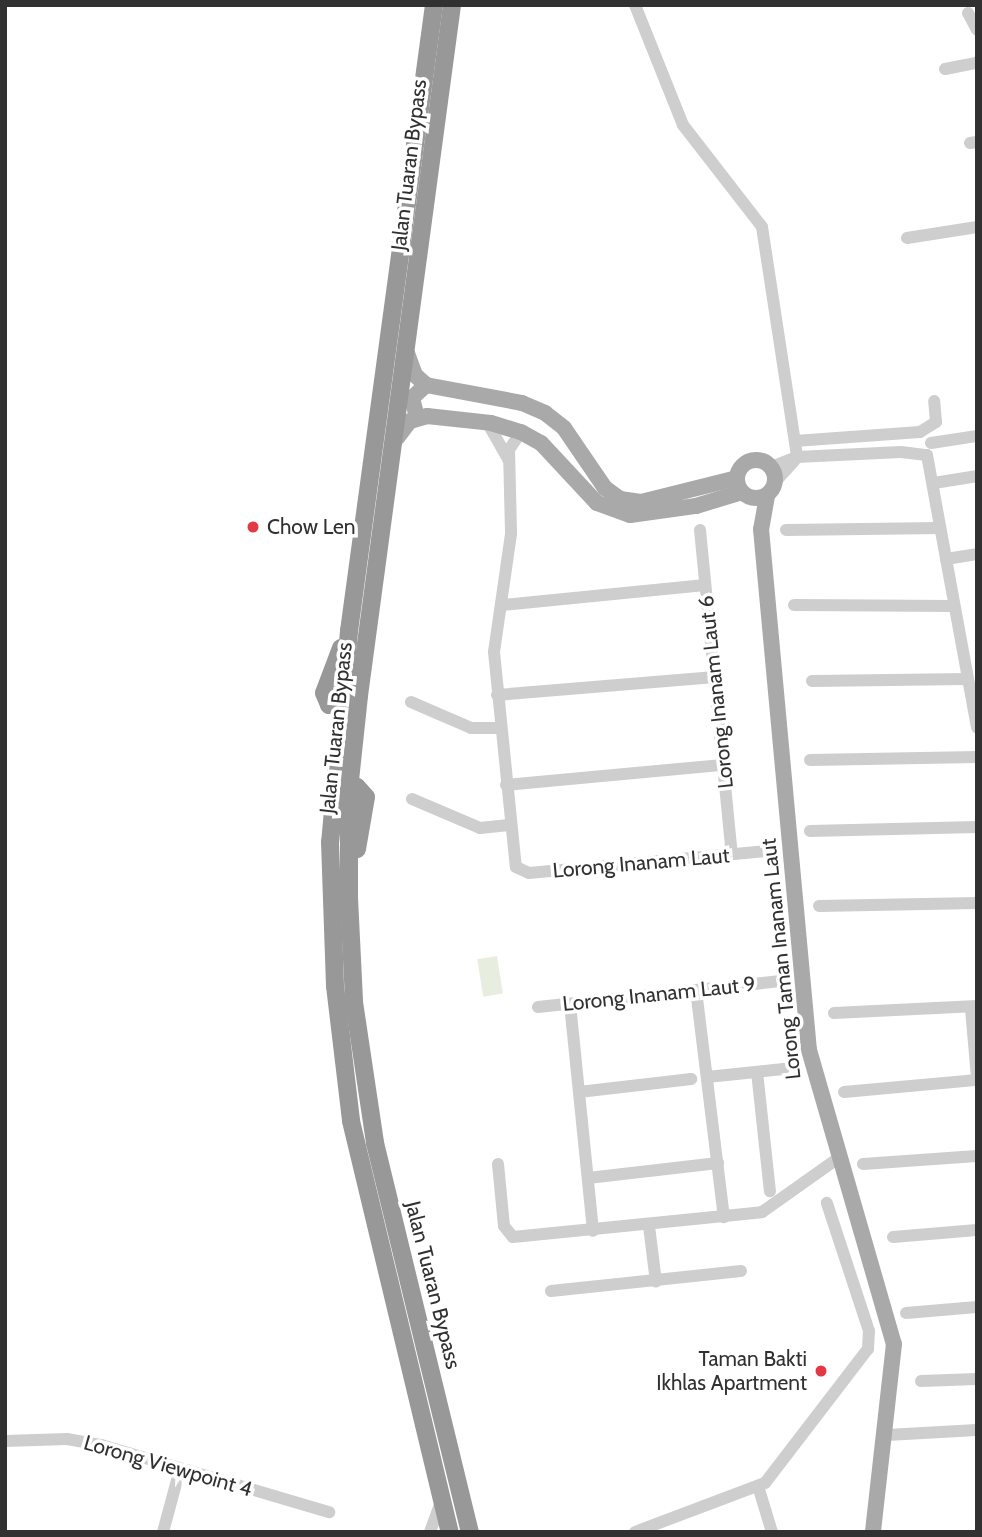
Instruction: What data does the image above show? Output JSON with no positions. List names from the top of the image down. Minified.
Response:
{"streets":{"highway":["Jalan Tuaran Bypass"],"main road":["Lorong Taman Inanam Laut"],"street":["Lorong Inanam Laut 6","Lorong Inanam Laut","Lorong Inanam Laut 9","Lorong Viewpoint 4"]},"crossings":[["Lorong Inanam Laut 6","Lorong Inanam Laut"]],"places":["Chow Len","Taman Bakti Ikhlas Apartment"]}
